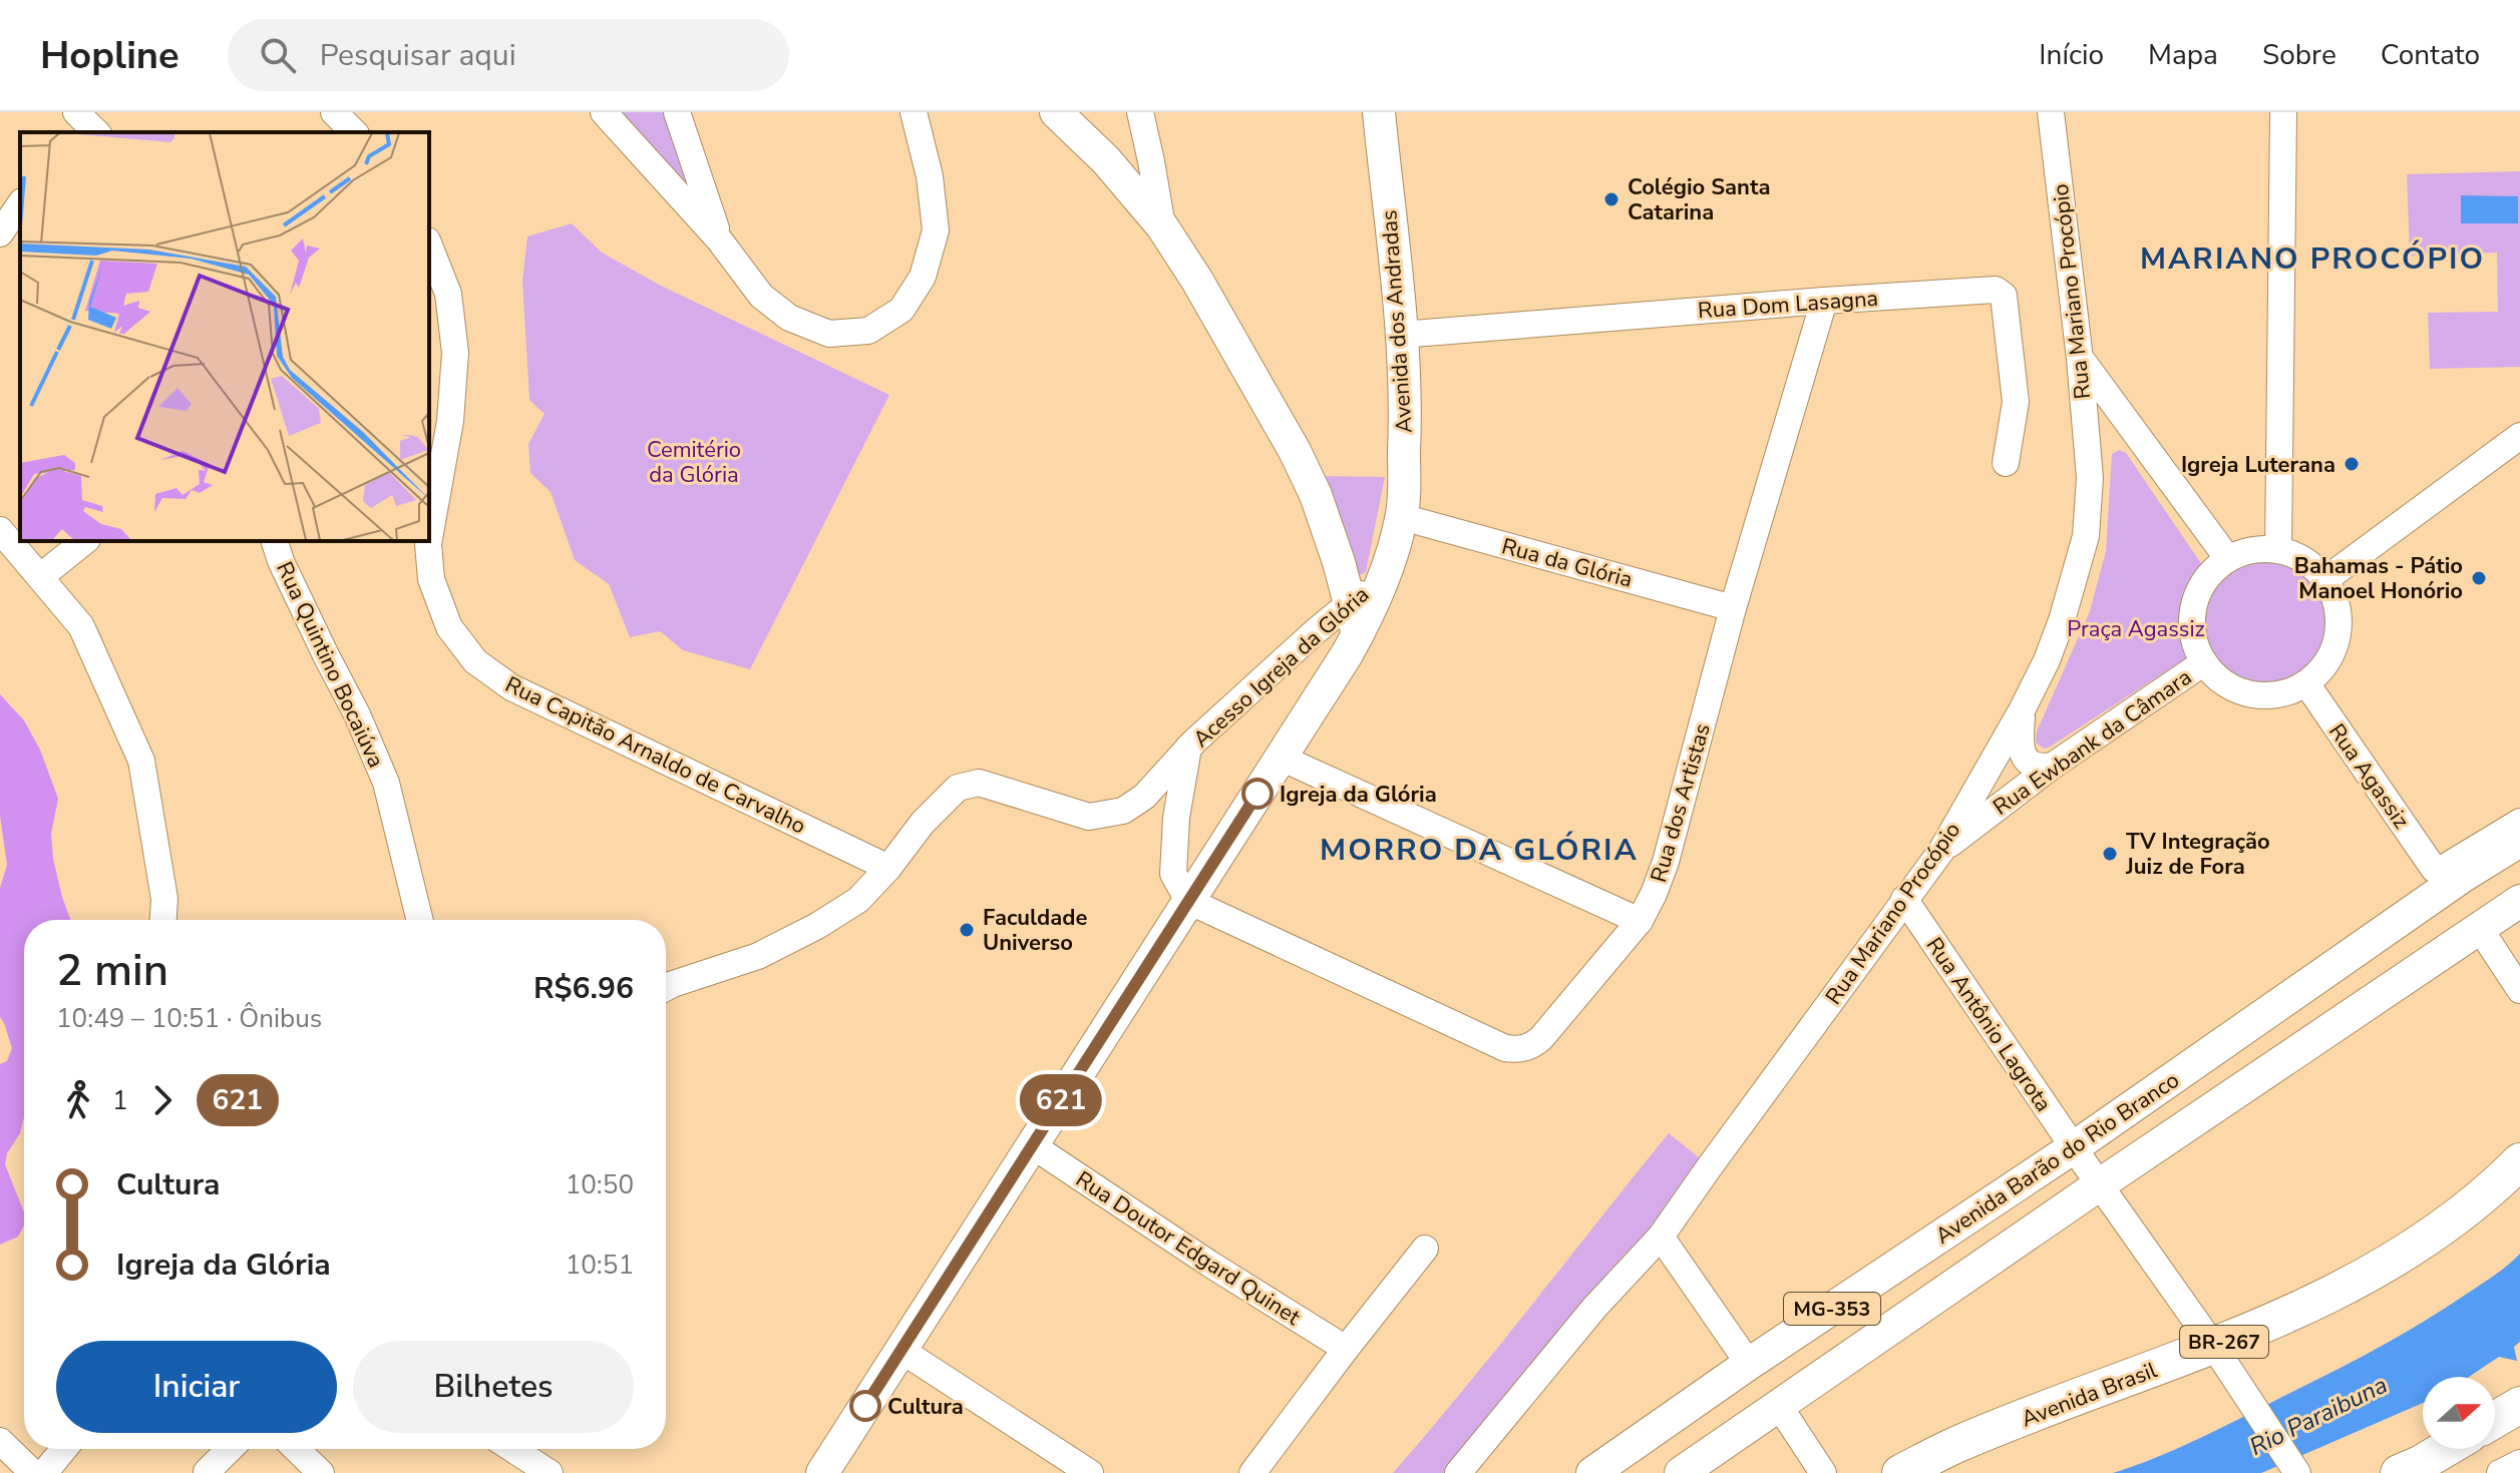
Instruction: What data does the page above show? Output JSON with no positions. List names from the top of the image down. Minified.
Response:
{"streets":{"highway":["BR-267","Avenida Brasil"],"main road":["Avenida dos Andradas","Avenida Barão do Rio Branco","MG-353"],"street":["Rua Mariano Procópio","Rua Dom Lasagna","Rua da Glória","Rua Quintino Bocaiúva","Acesso Igreja da Glória","Rua Ewbank da Câmara","Rua Capitão Arnaldo de Carvalho","Rua Agassiz","Rua dos Artistas","Rua Antônio Lagrota","Rua Doutor Edgard Quinet"]},"crossings":[["Rua Mariano Procópio","Rua Ewbank da Câmara"],["Rua Mariano Procópio","Rua Antônio Lagrota"],["Rua Dom Lasagna","Avenida dos Andradas"],["Rua Dom Lasagna","Rua dos Artistas"],["Avenida dos Andradas","Rua da Glória"],["Avenida dos Andradas","Acesso Igreja da Glória"],["Avenida dos Andradas","Rua dos Artistas"],["Avenida dos Andradas","Rua Doutor Edgard Quinet"],["Rua da Glória","Rua dos Artistas"],["Acesso Igreja da Glória","Rua dos Artistas"],["Rua Ewbank da Câmara","Rua Agassiz"],["Rua Antônio Lagrota","Avenida Barão do Rio Branco"],["Rua Antônio Lagrota","Avenida Brasil"]],"districts":["MARIANO PROCÓPIO","MORRO DA GLÓRIA"],"water":["Rio Paraibuna"],"parks":["Cemitério da Glória","Praça Agassiz"],"places":["Colégio Santa Catarina","Igreja Luterana","Bahamas - Pátio Manoel Honório","Igreja da Glória","TV Integração Juiz de Fora","Faculdade Universo","Cultura"],"lines":["bus line 621"],"north":"right","page":{"header":"Hopline","search":"Pesquisar aqui","nav":["Início","Mapa","Sobre","Contato"],"on_map":"621","heading":["2 min","10:49 – 10:51 · Ônibus","R$6.96"],"legs":["1","621"],"list":[{"name":"Cultura","value":"10:50"},{"name":"Igreja da Glória","value":"10:51"}],"buttons":["Iniciar","Bilhetes"]}}
